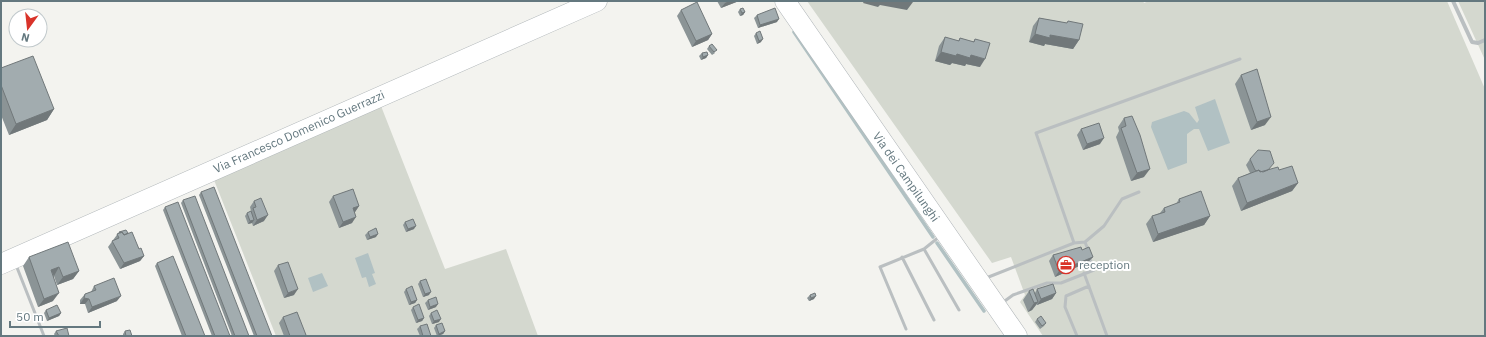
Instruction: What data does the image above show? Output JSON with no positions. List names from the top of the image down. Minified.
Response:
{"streets":{"street":["Via Francesco Domenico Guerrazzi","Via dei Campilunghi"]},"places":{"office":["reception"]},"scale_bar":"50 m","north":"bottom"}
